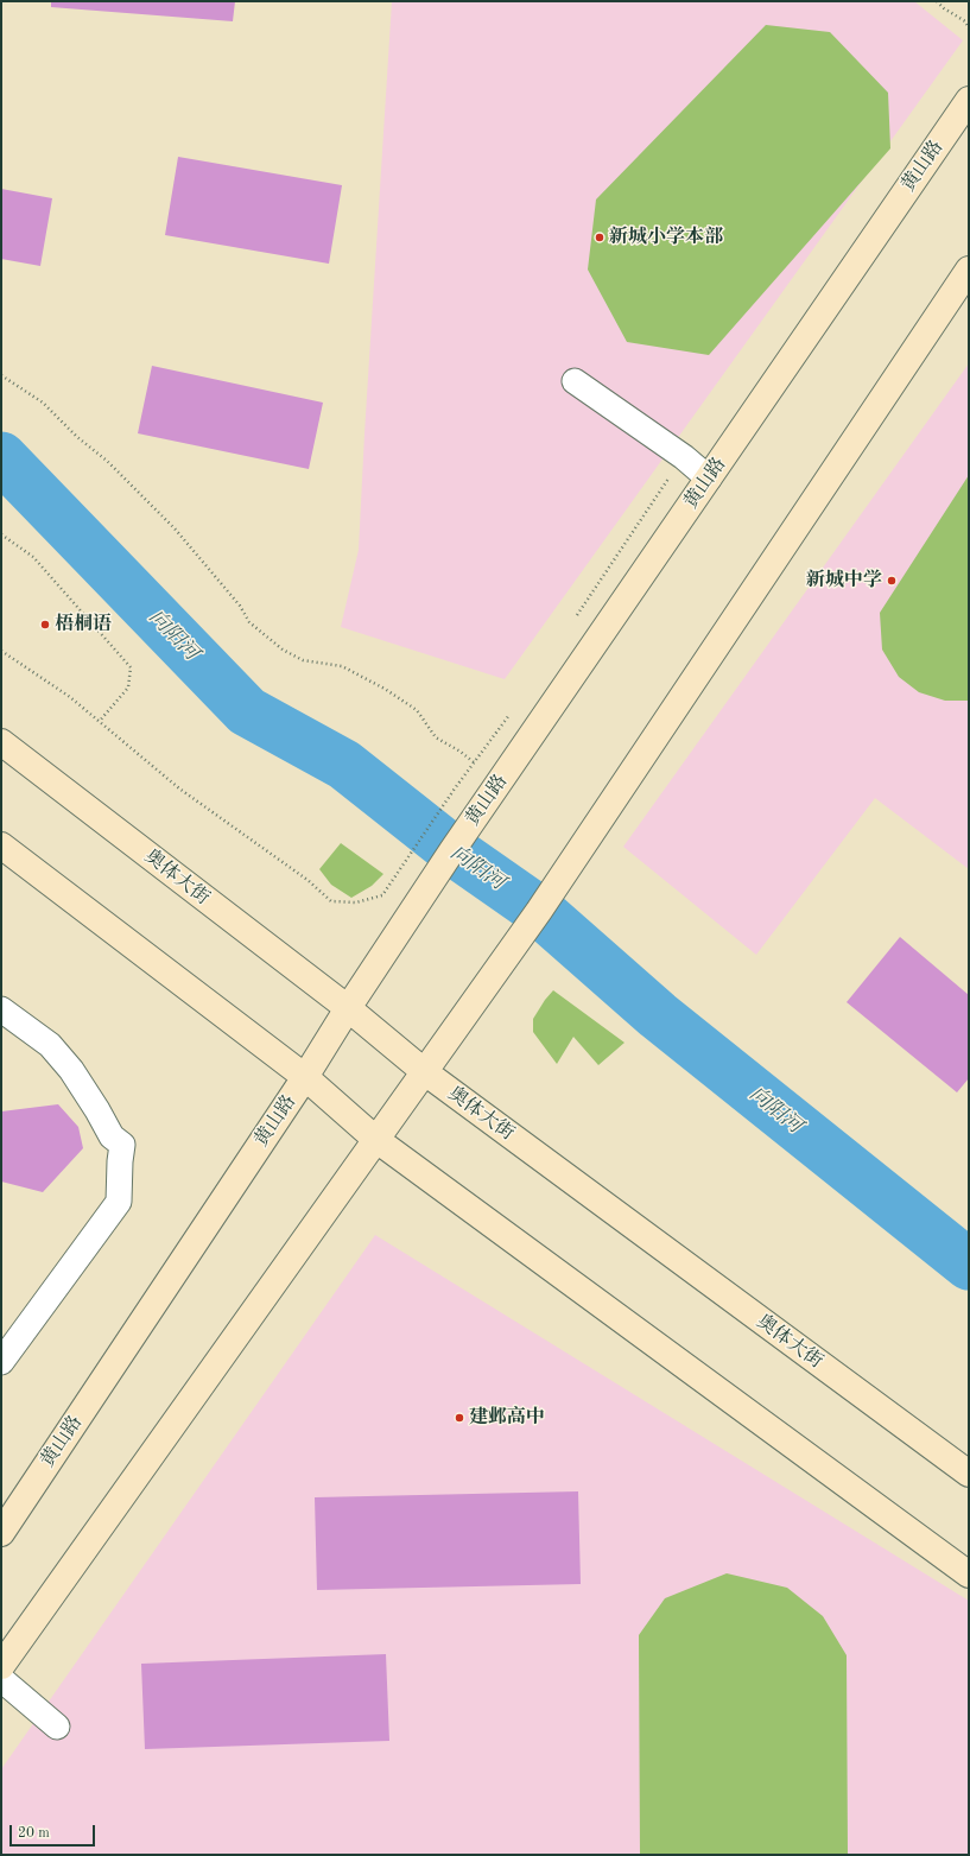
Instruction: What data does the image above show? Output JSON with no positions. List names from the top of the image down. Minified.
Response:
{"streets":{"main road":["黄山路","奥体大街"]},"crossings":[["黄山路","奥体大街"]],"water":["向阳河"],"places":["新城小学本部","新城中学","梧桐语","建邺高中"],"scale_bar":"20 m"}
